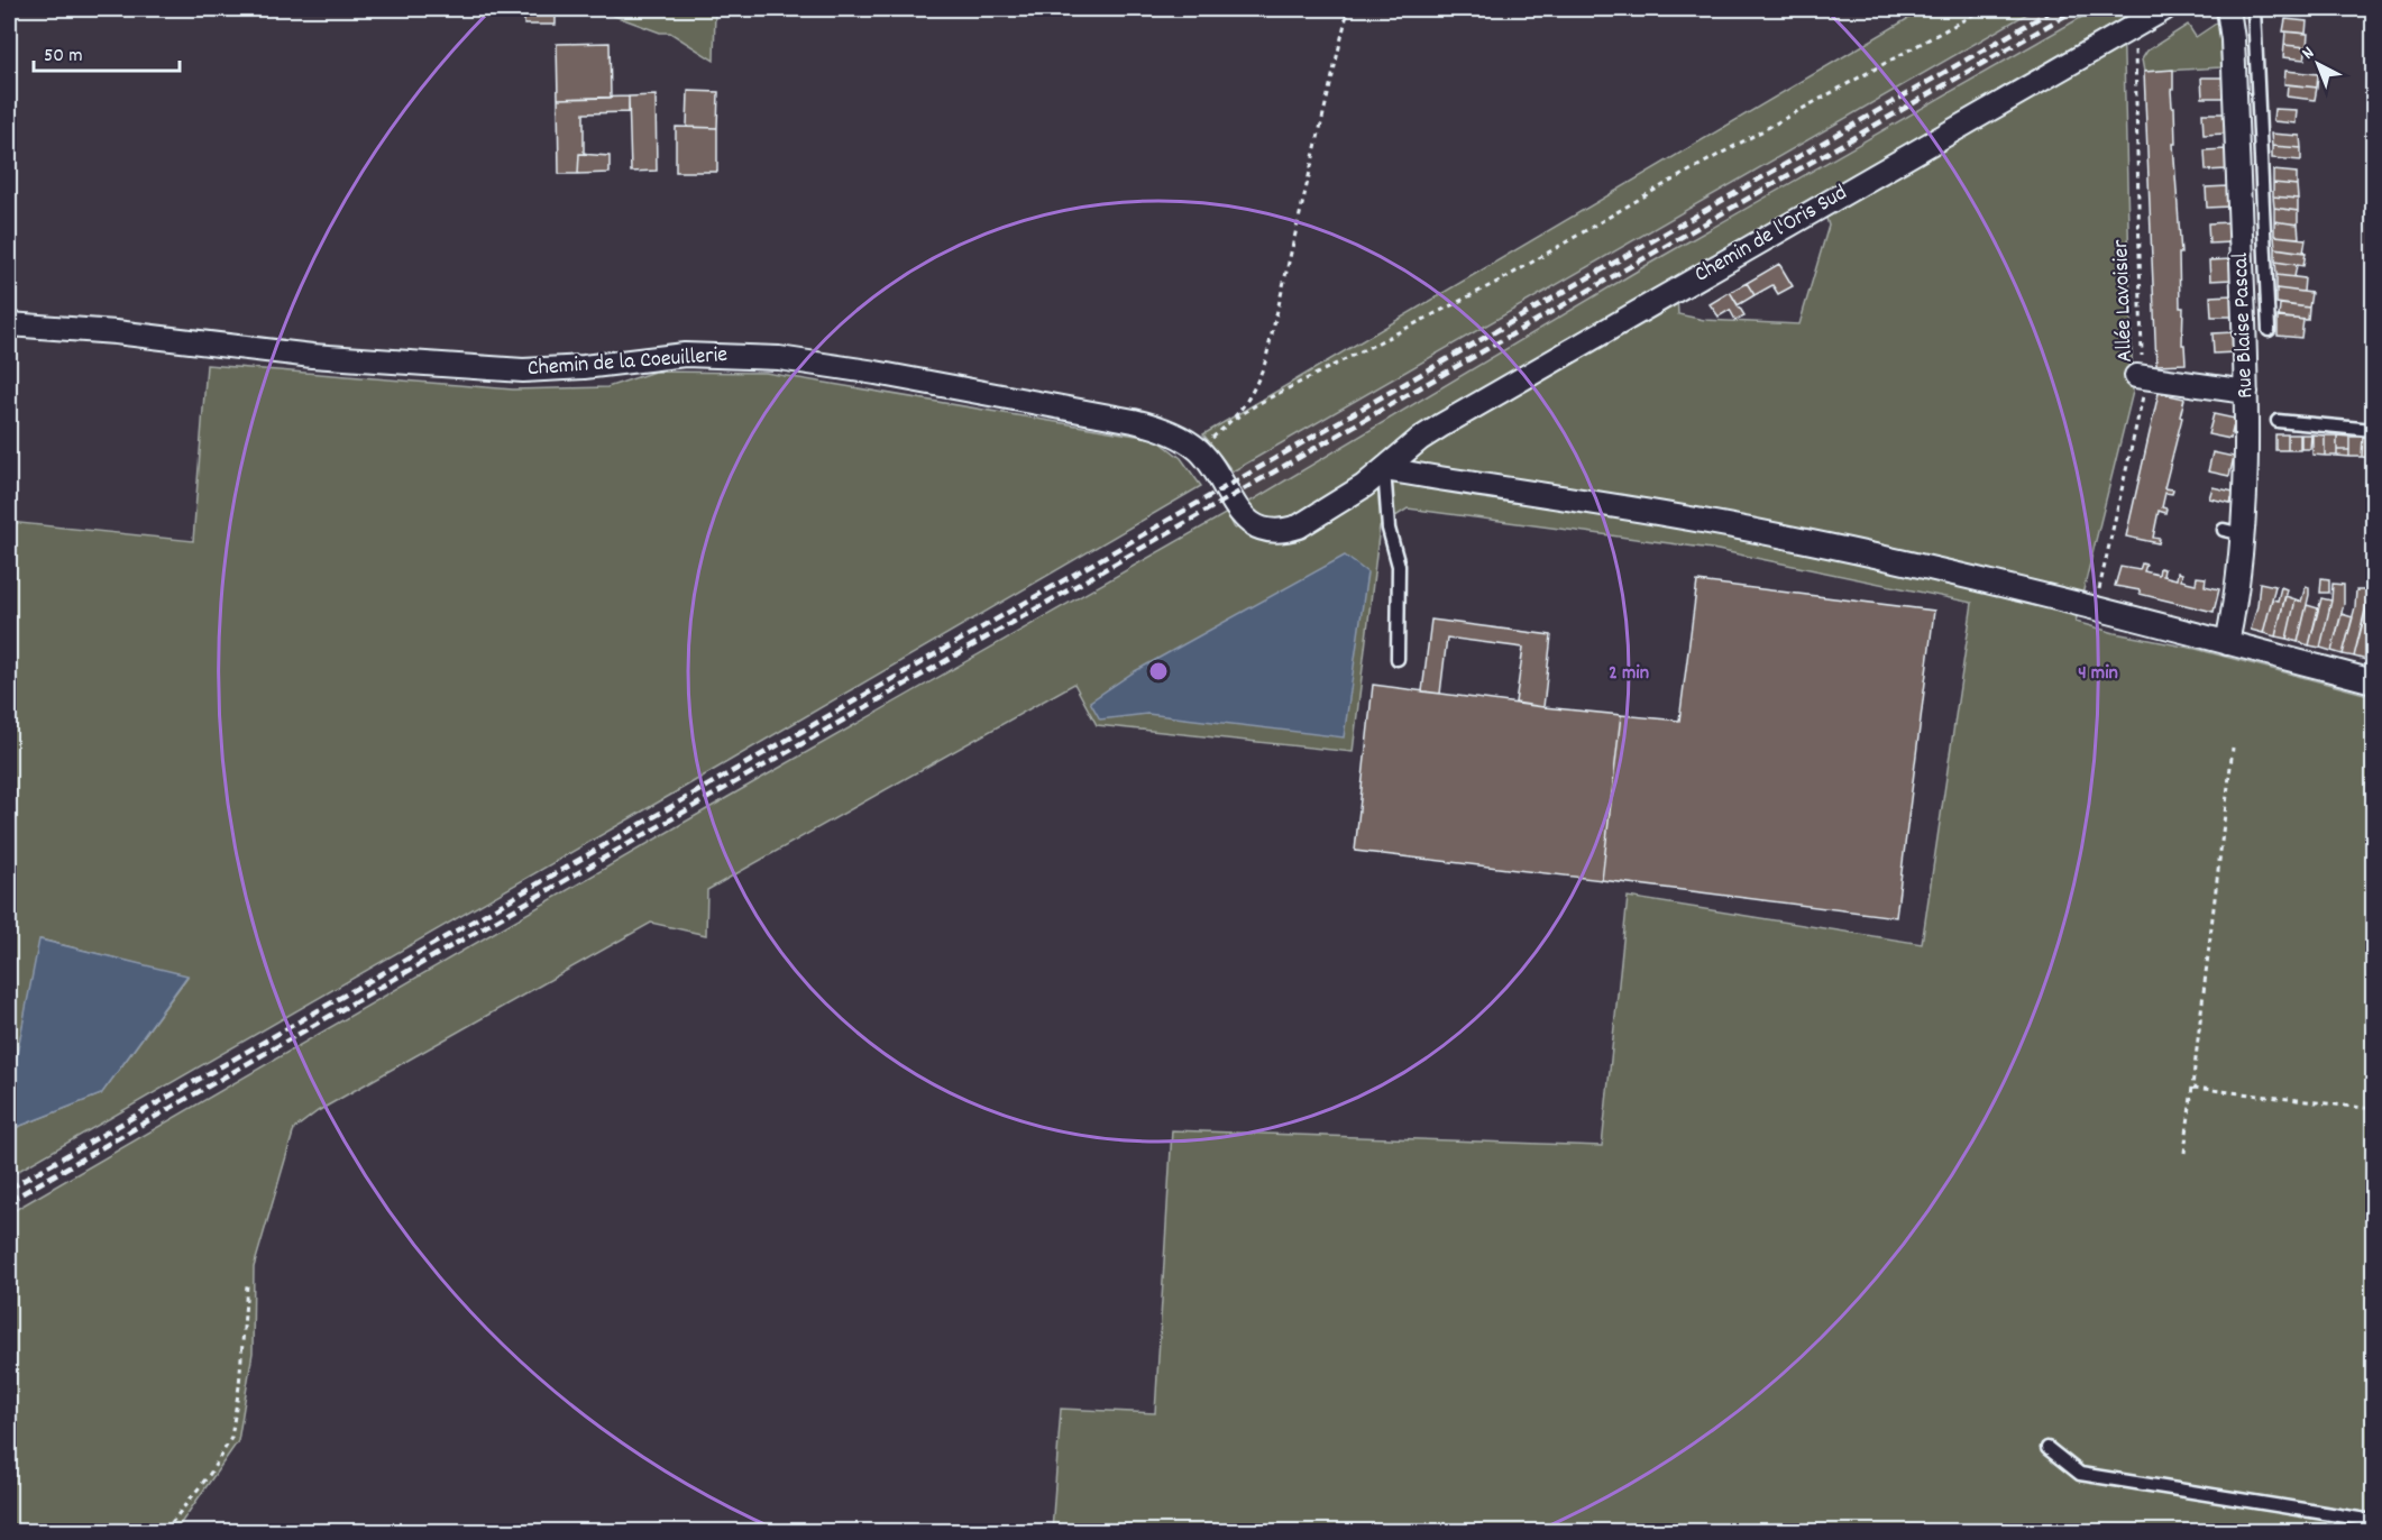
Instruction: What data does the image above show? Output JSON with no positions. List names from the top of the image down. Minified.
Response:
{"streets":{"street":["Chemin de l'Oris Sud","Rue Blaise Pascal","Chemin de la Coeuillerie"],"path":["Allée Lavoisier"]},"crossings":[["Chemin de l'Oris Sud","Chemin de la Coeuillerie"]],"scale_bar":"50 m","north":"top left","rings":["2 min","4 min"]}
